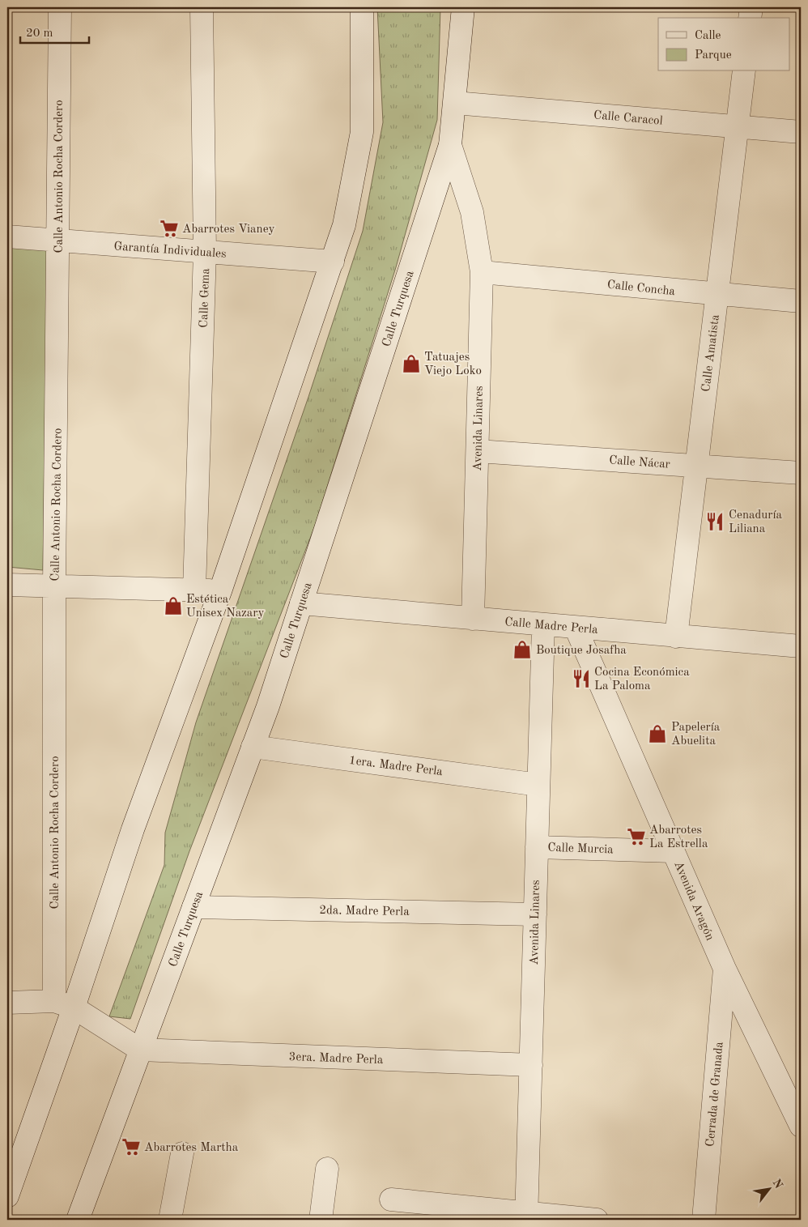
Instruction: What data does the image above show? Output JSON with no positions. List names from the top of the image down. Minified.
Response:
{"streets":{"street":["Calle Caracol","Calle Antonio Rocha Cordero","Garantía Individuales","Calle Concha","Calle Gema","Calle Turquesa","Calle Amatista","Avenida Linares","Calle Nácar","Calle Madre Perla","1era. Madre Perla","Calle Murcia","Avenida Aragón","2da. Madre Perla","3era. Madre Perla","Cerrada de Granada"]},"crossings":[["Calle Caracol","Calle Turquesa"],["Calle Caracol","Calle Amatista"],["Calle Antonio Rocha Cordero","Garantía Individuales"],["Garantía Individuales","Calle Gema"],["Calle Concha","Calle Amatista"],["Calle Concha","Avenida Linares"],["Calle Turquesa","Avenida Linares"],["Calle Turquesa","Calle Madre Perla"],["Calle Turquesa","1era. Madre Perla"],["Calle Turquesa","2da. Madre Perla"],["Calle Turquesa","3era. Madre Perla"],["Calle Amatista","Calle Nácar"],["Calle Amatista","Calle Madre Perla"],["Avenida Linares","Calle Nácar"],["Avenida Linares","Calle Madre Perla"],["Avenida Linares","1era. Madre Perla"],["Avenida Linares","Calle Murcia"],["Avenida Linares","2da. Madre Perla"],["Avenida Linares","3era. Madre Perla"],["Calle Madre Perla","Avenida Aragón"],["Calle Murcia","Avenida Aragón"],["Avenida Aragón","Cerrada de Granada"]],"places":{"supermarket":["Abarrotes Vianey","Abarrotes La Estrella","Abarrotes Martha"],"shop":["Tatuajes Viejo Loko","Estética Unisex Nazary","Boutique Josafha","Papelería Abuelita"],"restaurant":["Cenaduría Liliana","Cocina Económica La Paloma"]},"legend":["Calle","Parque"],"scale_bar":"20 m","north":"top right"}
